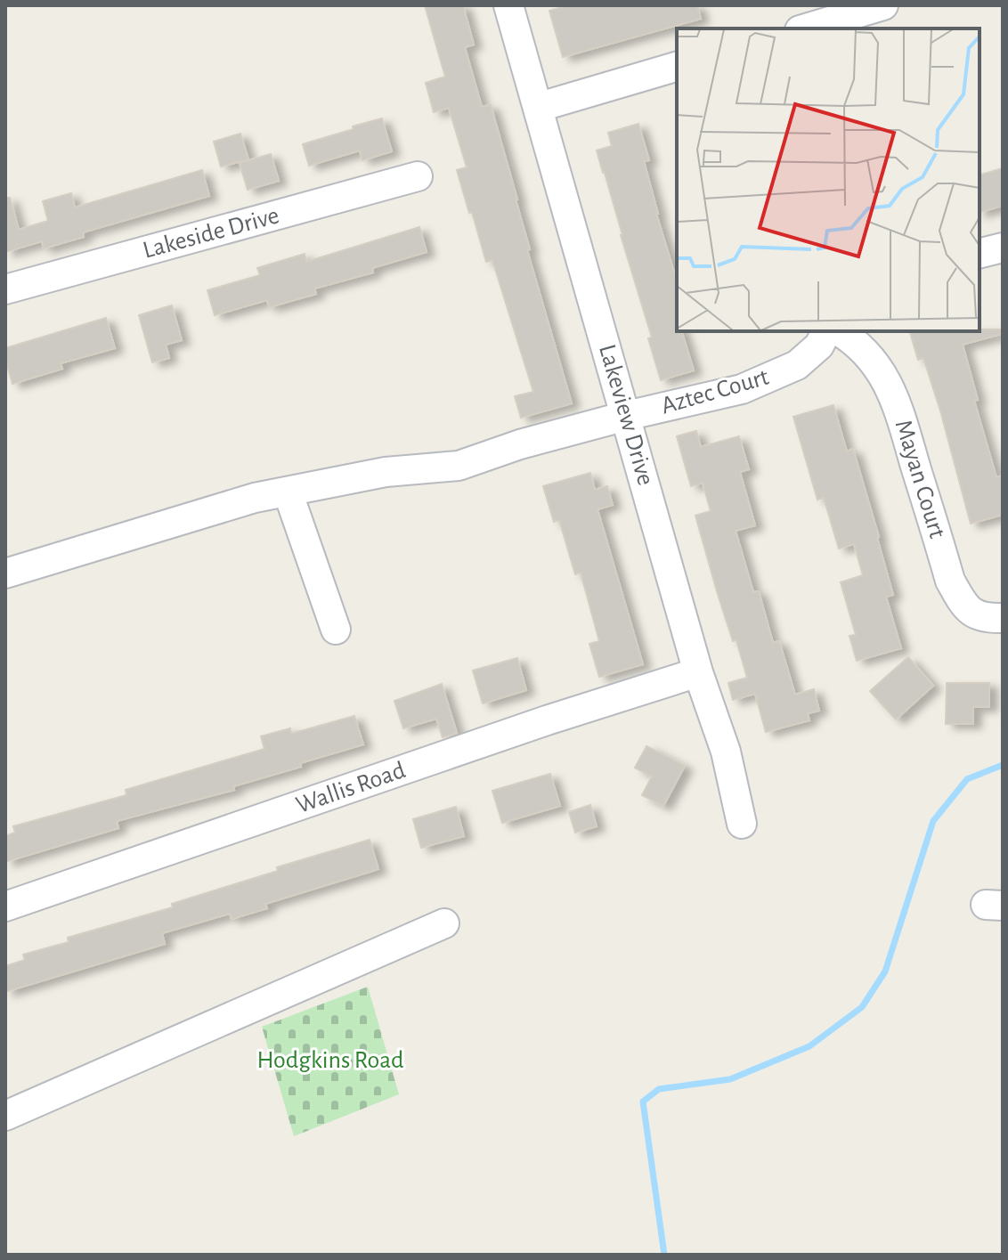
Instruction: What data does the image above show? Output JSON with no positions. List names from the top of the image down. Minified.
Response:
{"streets":{"street":["Lakeside Drive","Aztec Court","Lakeview Drive","Mayan Court","Wallis Road"]},"crossings":[["Aztec Court","Lakeview Drive"],["Lakeview Drive","Wallis Road"]],"parks":["Hodgkins Road"]}
